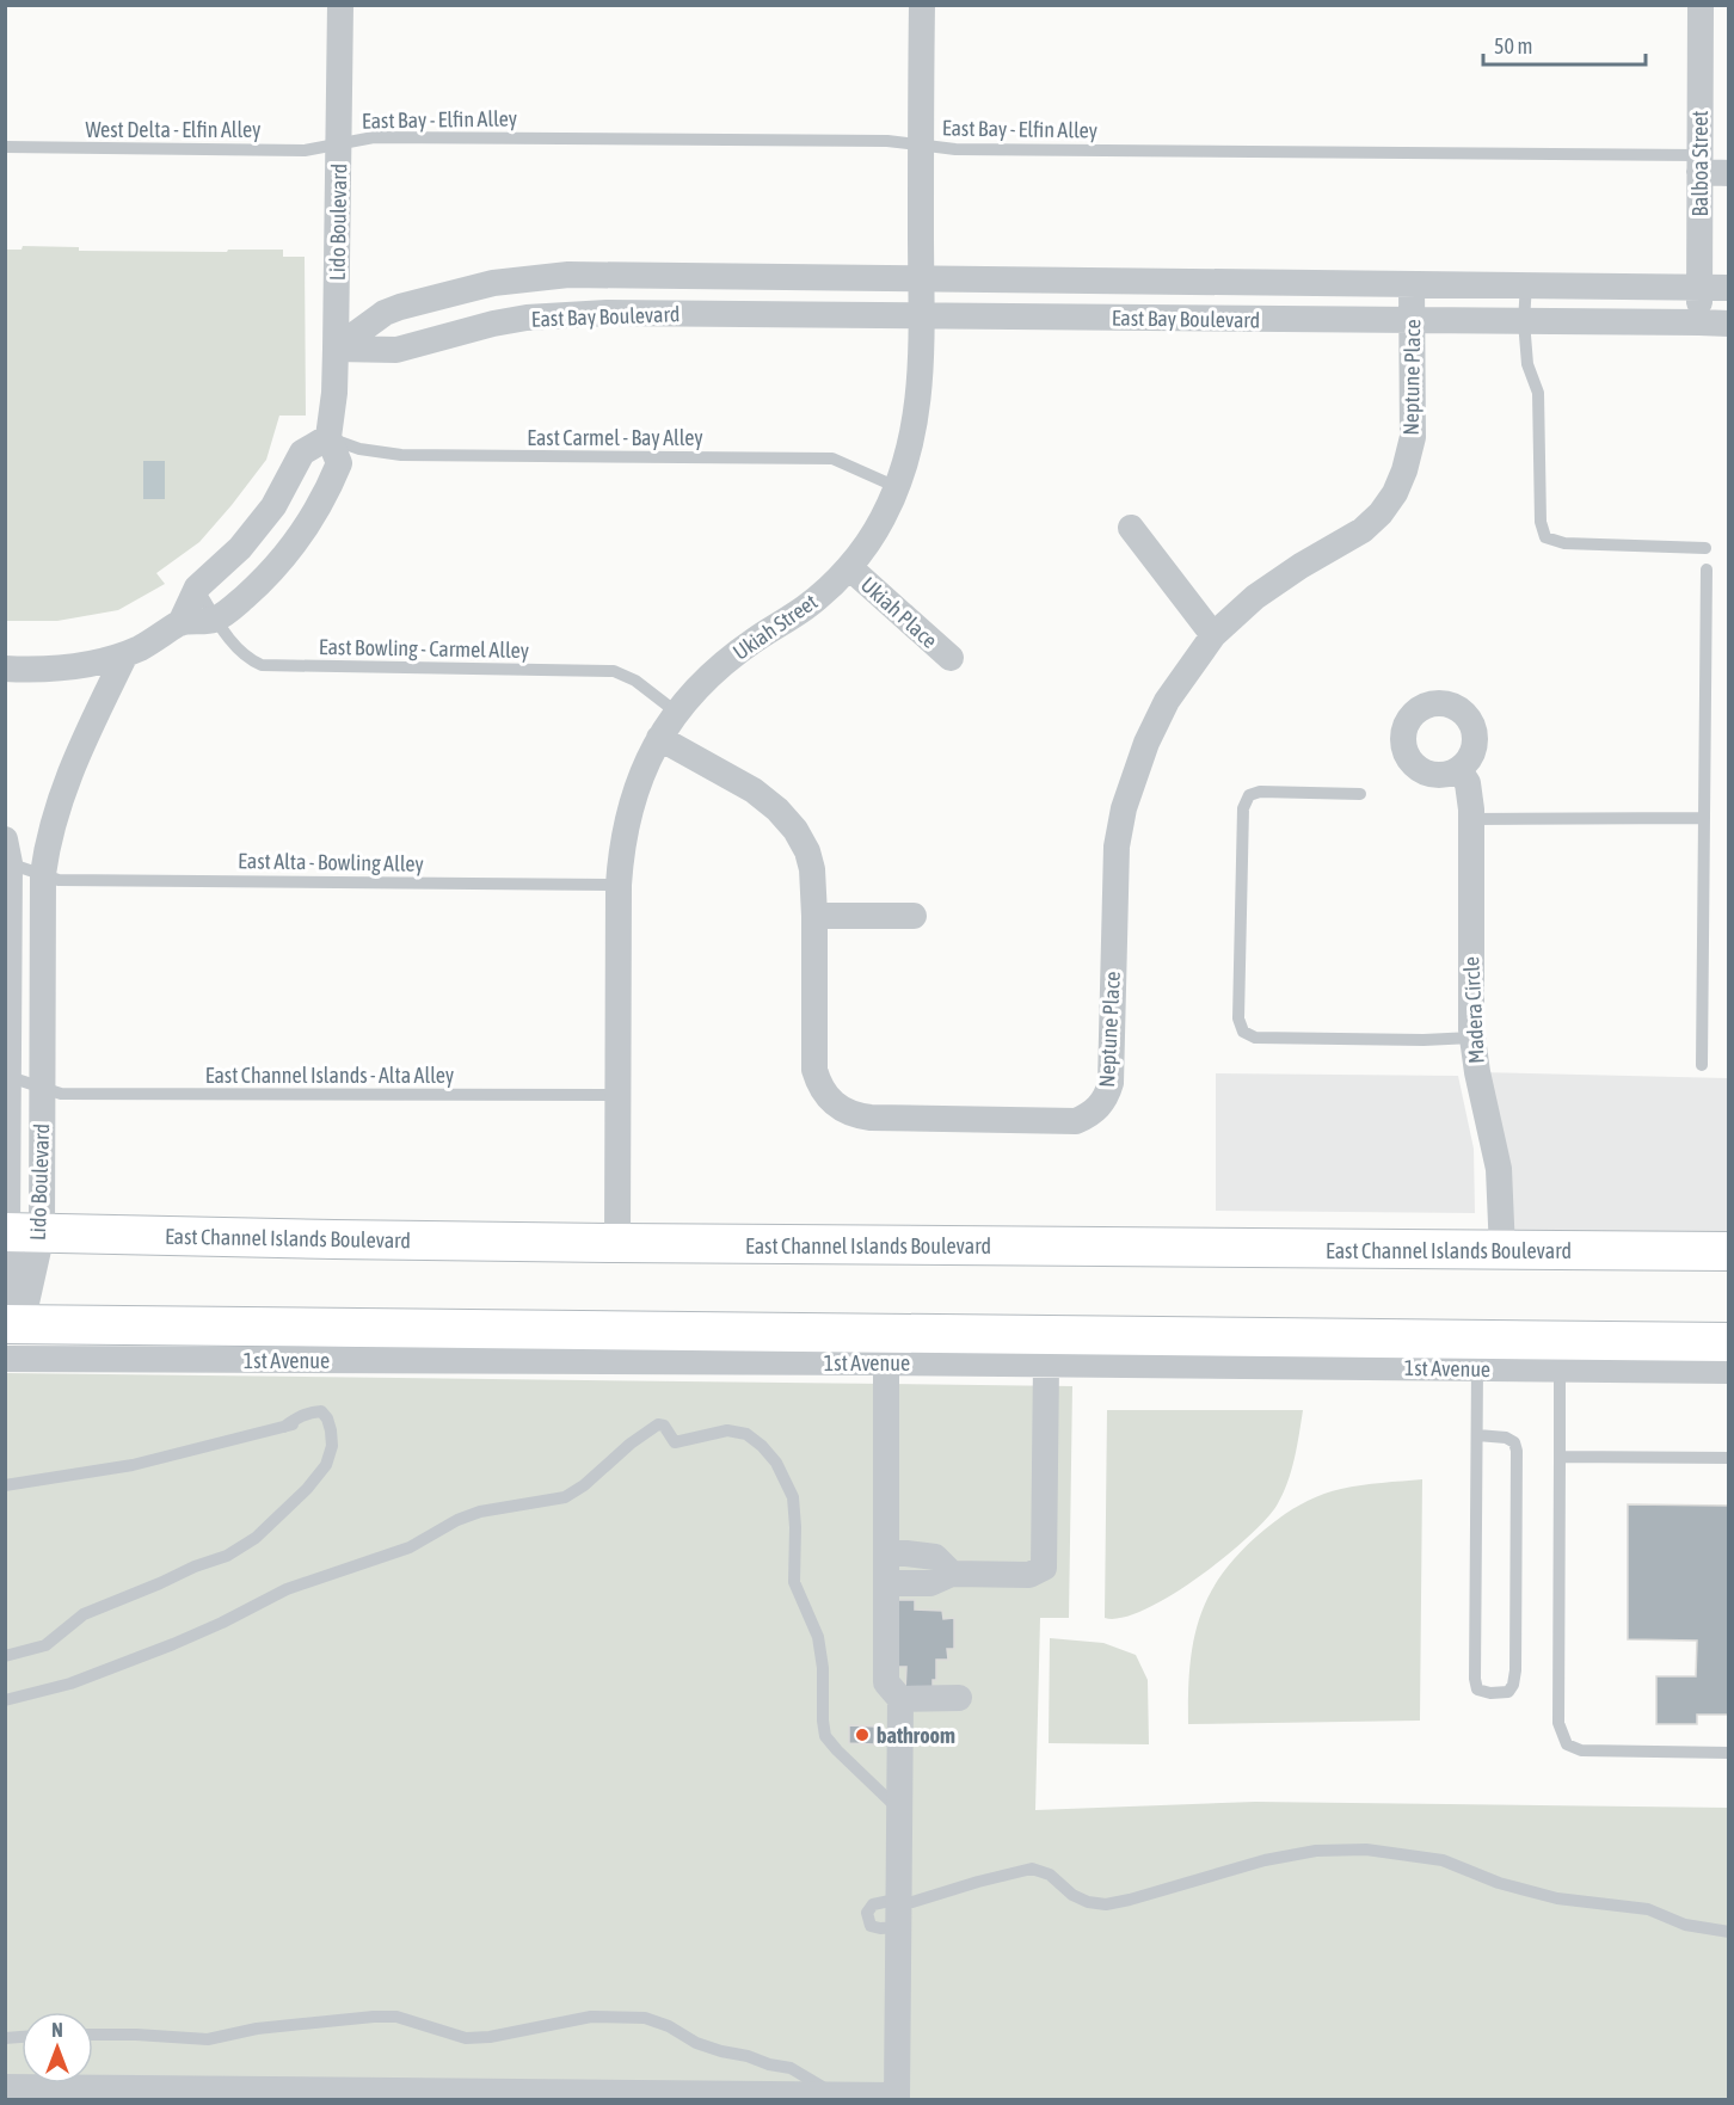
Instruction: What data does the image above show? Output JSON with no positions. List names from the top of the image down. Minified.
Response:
{"streets":{"main road":["East Channel Islands Boulevard"],"street":["Balboa Street","Lido Boulevard","East Bay Boulevard","Neptune Place","Ukiah Place","Ukiah Street","Madera Circle","1st Avenue"],"lane":["East Bay - Elfin Alley","West Delta - Elfin Alley","East Carmel - Bay Alley","East Bowling - Carmel Alley","East Alta - Bowling Alley","East Channel Islands - Alta Alley"]},"crossings":[["East Bay - Elfin Alley","West Delta - Elfin Alley"],["East Bay - Elfin Alley","Balboa Street"],["East Bay - Elfin Alley","Lido Boulevard"],["East Bay - Elfin Alley","Ukiah Street"],["West Delta - Elfin Alley","Lido Boulevard"],["Balboa Street","East Bay Boulevard"],["Lido Boulevard","East Bay Boulevard"],["Lido Boulevard","East Carmel - Bay Alley"],["Lido Boulevard","East Bowling - Carmel Alley"],["Lido Boulevard","East Alta - Bowling Alley"],["Lido Boulevard","East Channel Islands - Alta Alley"],["Lido Boulevard","East Channel Islands Boulevard"],["East Bay Boulevard","Neptune Place"],["East Bay Boulevard","Ukiah Street"],["Neptune Place","Ukiah Street"],["East Carmel - Bay Alley","Ukiah Street"],["Ukiah Place","Ukiah Street"],["Ukiah Street","East Bowling - Carmel Alley"],["Ukiah Street","East Alta - Bowling Alley"],["Ukiah Street","East Channel Islands - Alta Alley"],["Ukiah Street","East Channel Islands Boulevard"],["Madera Circle","East Channel Islands Boulevard"]],"places":["bathroom"],"scale_bar":"50 m","north":"top"}
